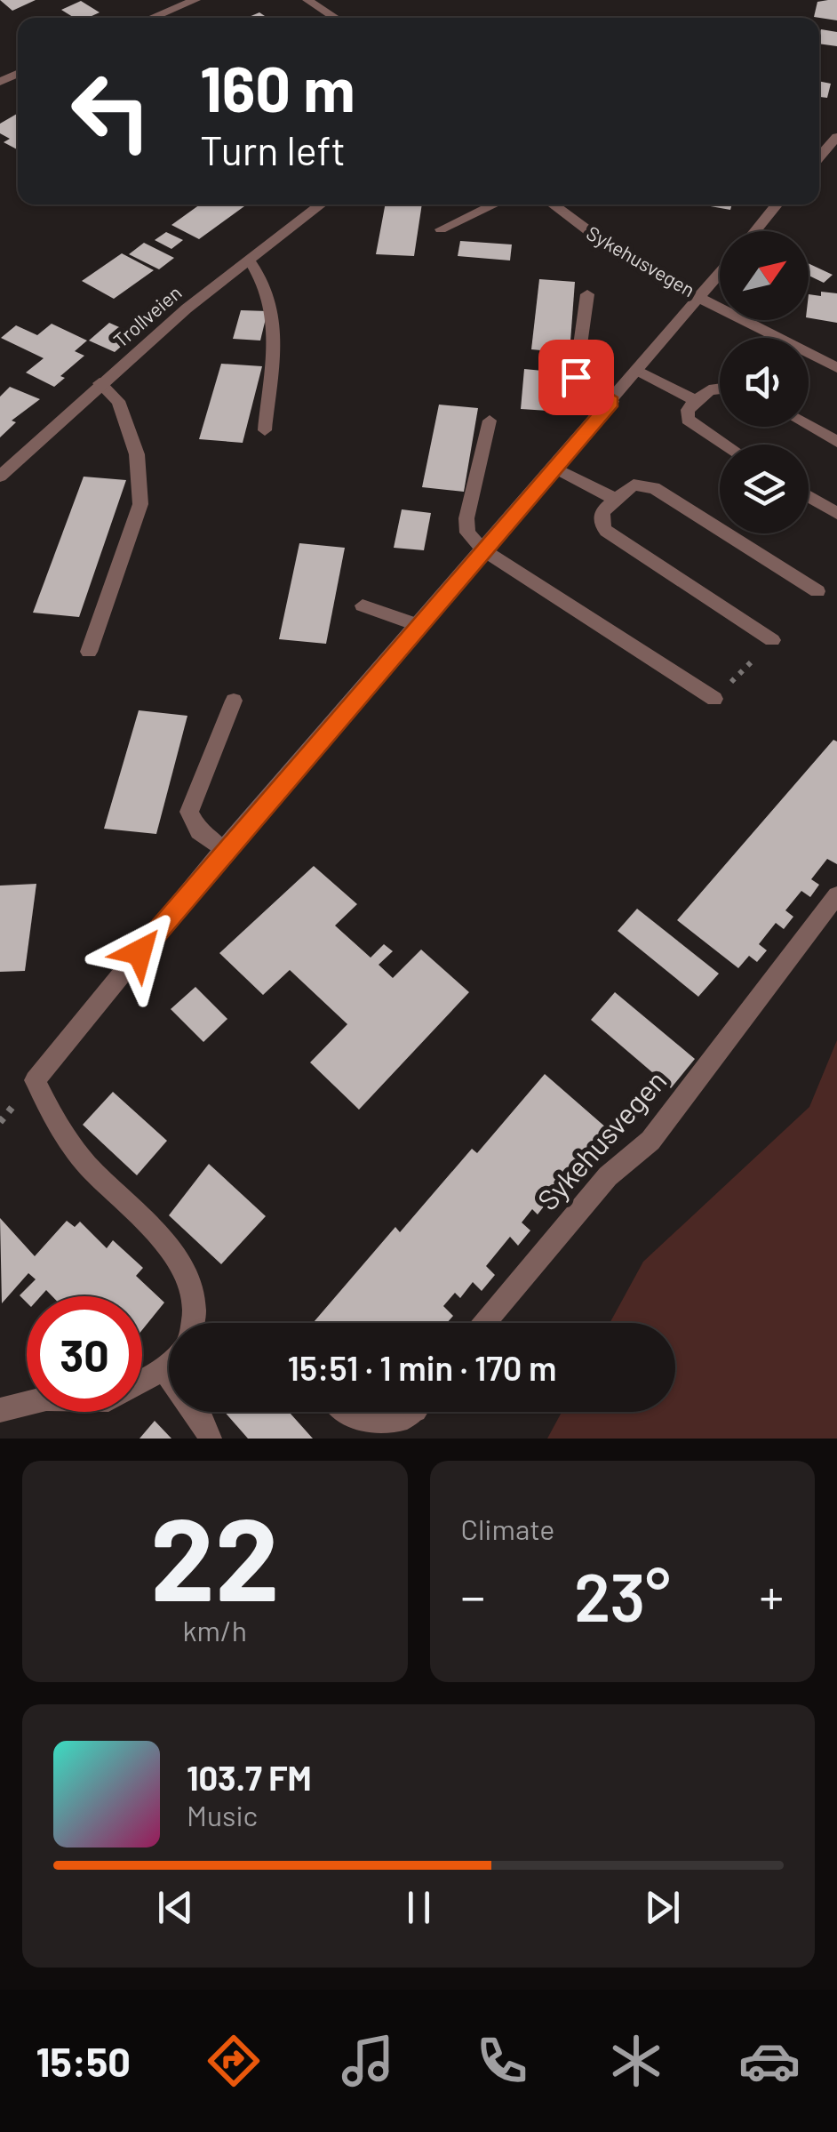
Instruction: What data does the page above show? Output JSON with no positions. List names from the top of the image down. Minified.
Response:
{"streets":{"street":["Sykehusvegen","Trollveien"]},"north":"top right","page":{"turn":["160 m","Turn left"],"limit":"30","trip":"15:51 · 1 min · 170 m","tile":[["22","km/h"],"Climate"],"heat":["−","23°","+"],"song":["103.7 FM","Music"],"tabs":"15:50"}}
